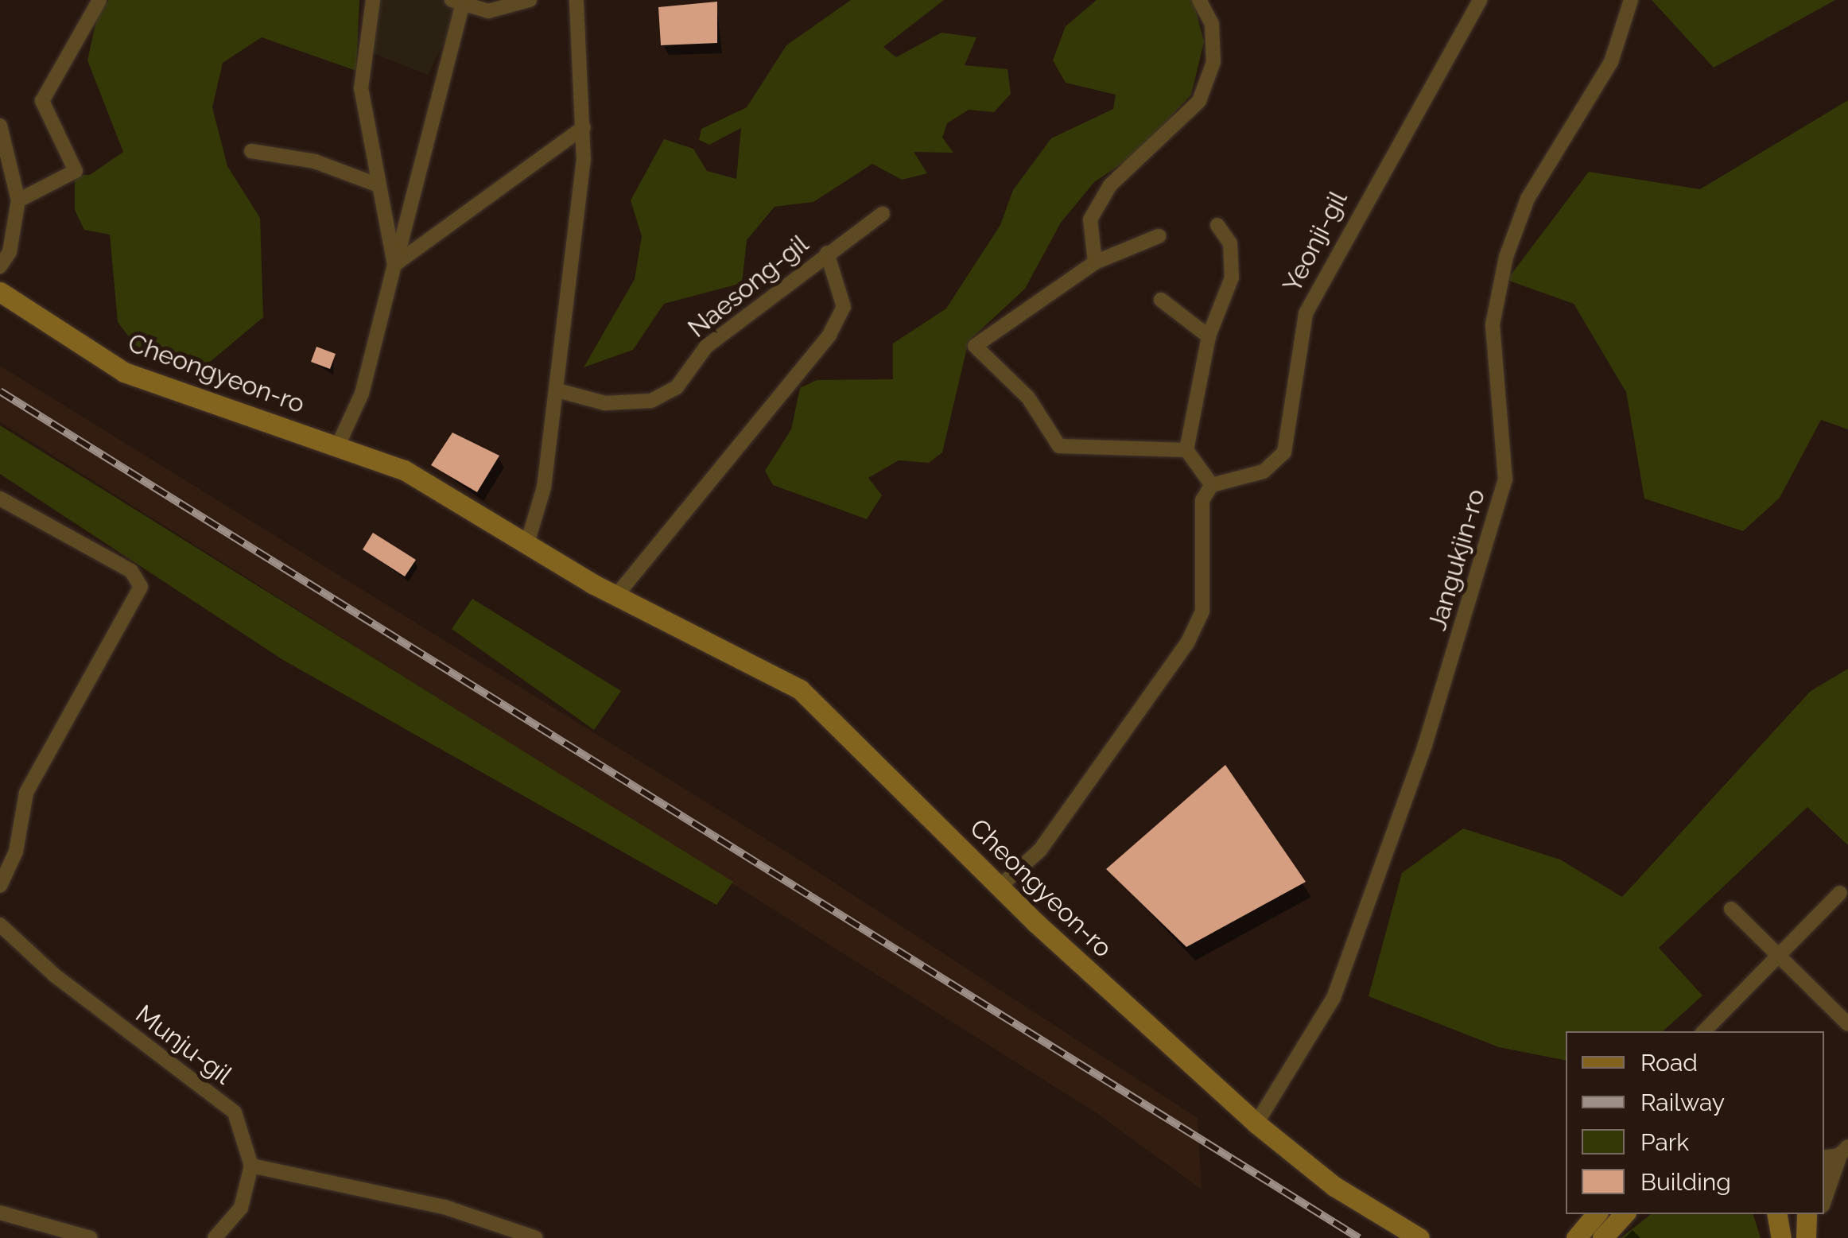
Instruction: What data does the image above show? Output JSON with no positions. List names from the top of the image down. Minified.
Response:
{"streets":{"main road":["Cheongyeon-ro"],"street":["Yeonji-gil","Naesong-gil","Jangukjin-ro","Munju-gil"]},"crossings":[["Cheongyeon-ro","Jangukjin-ro"]],"legend":["Road","Railway","Park","Building"]}
